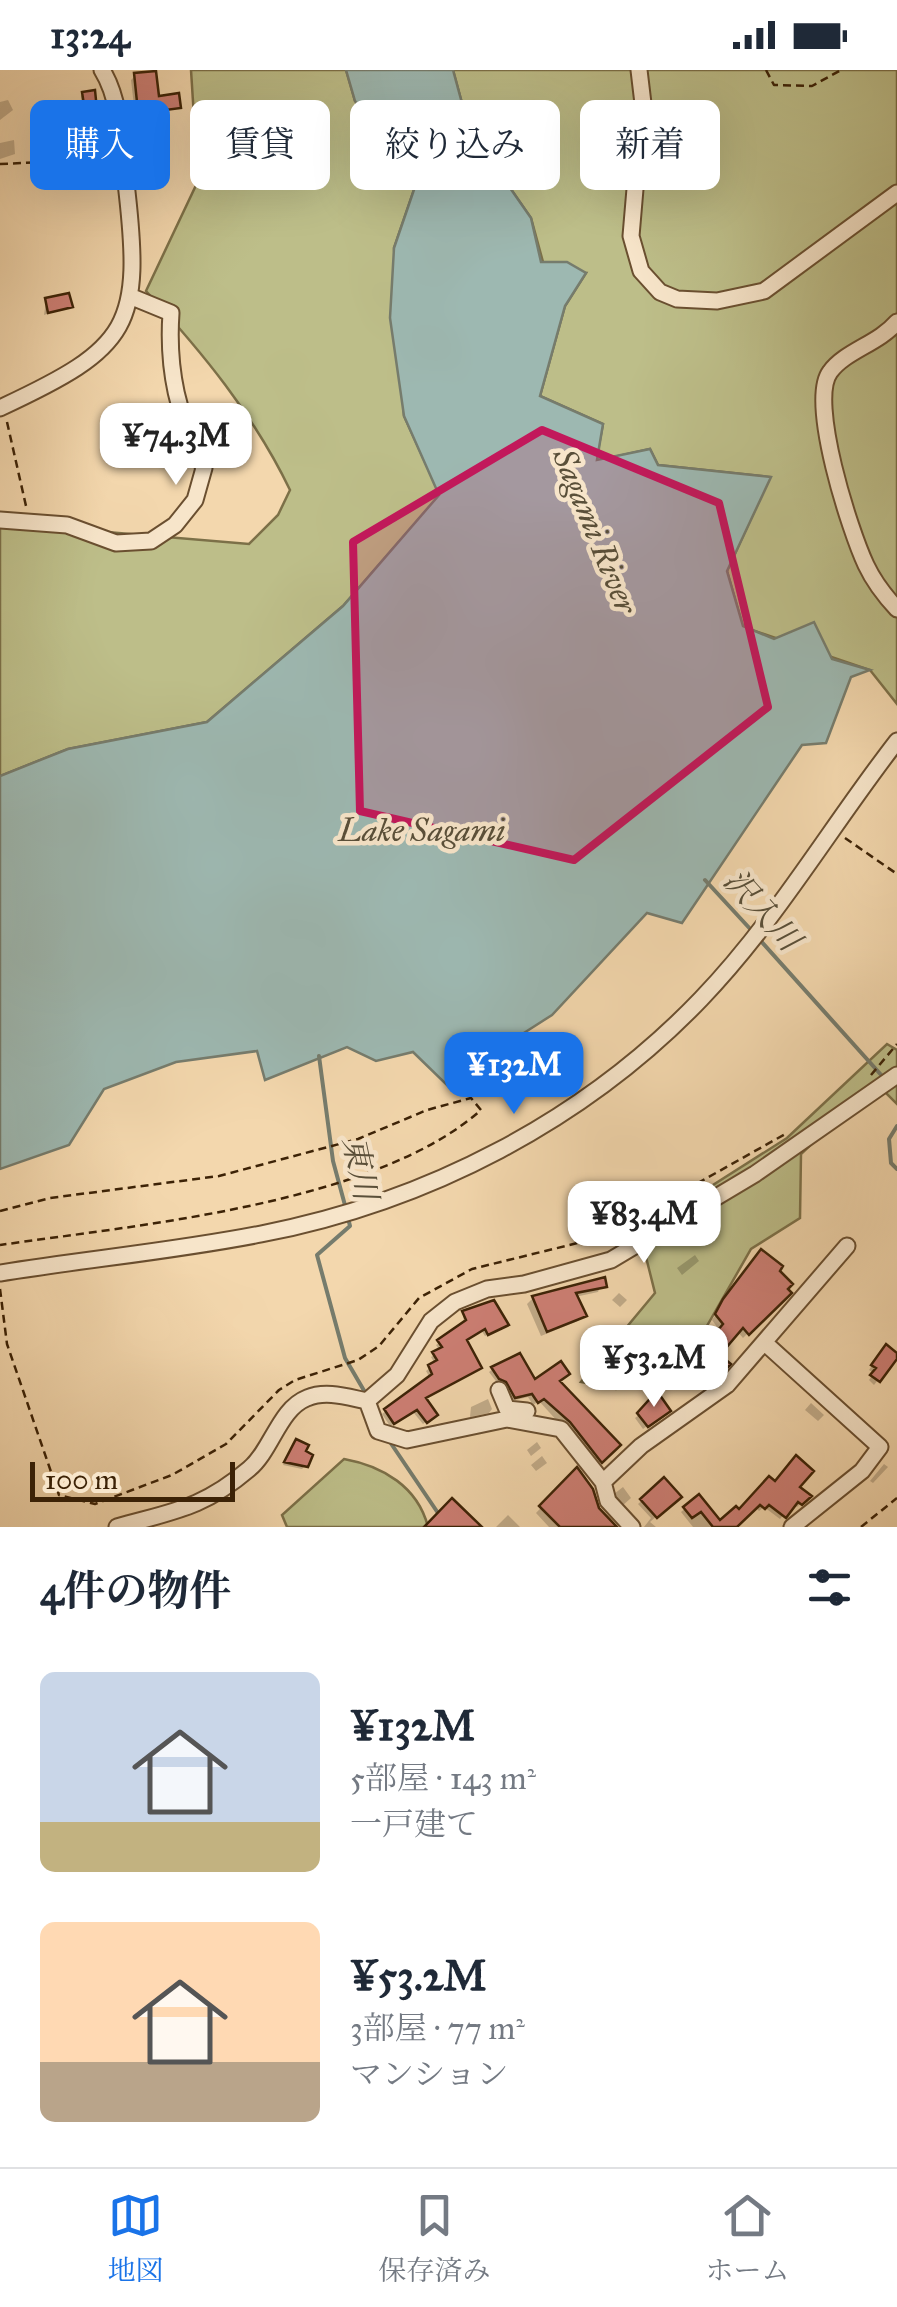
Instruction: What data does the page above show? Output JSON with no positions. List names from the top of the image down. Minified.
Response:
{"water":["Sagami River","Lake Sagami","沢入川","東川"],"scale_bar":"100 m","page":{"status":"13:24","chip":["購入","賃貸","絞り込み","新着"],"price":["¥74.3M","¥132M","¥83.4M","¥53.2M"],"scale":"100 m","heading":"4件の物件","list":[{"name":"¥132M","note":"5部屋 · 143 m² · 一戸建て"},{"name":"¥53.2M","note":"3部屋 · 77 m² · マンション"}],"tabs":["地図","保存済み","ホーム"]}}
